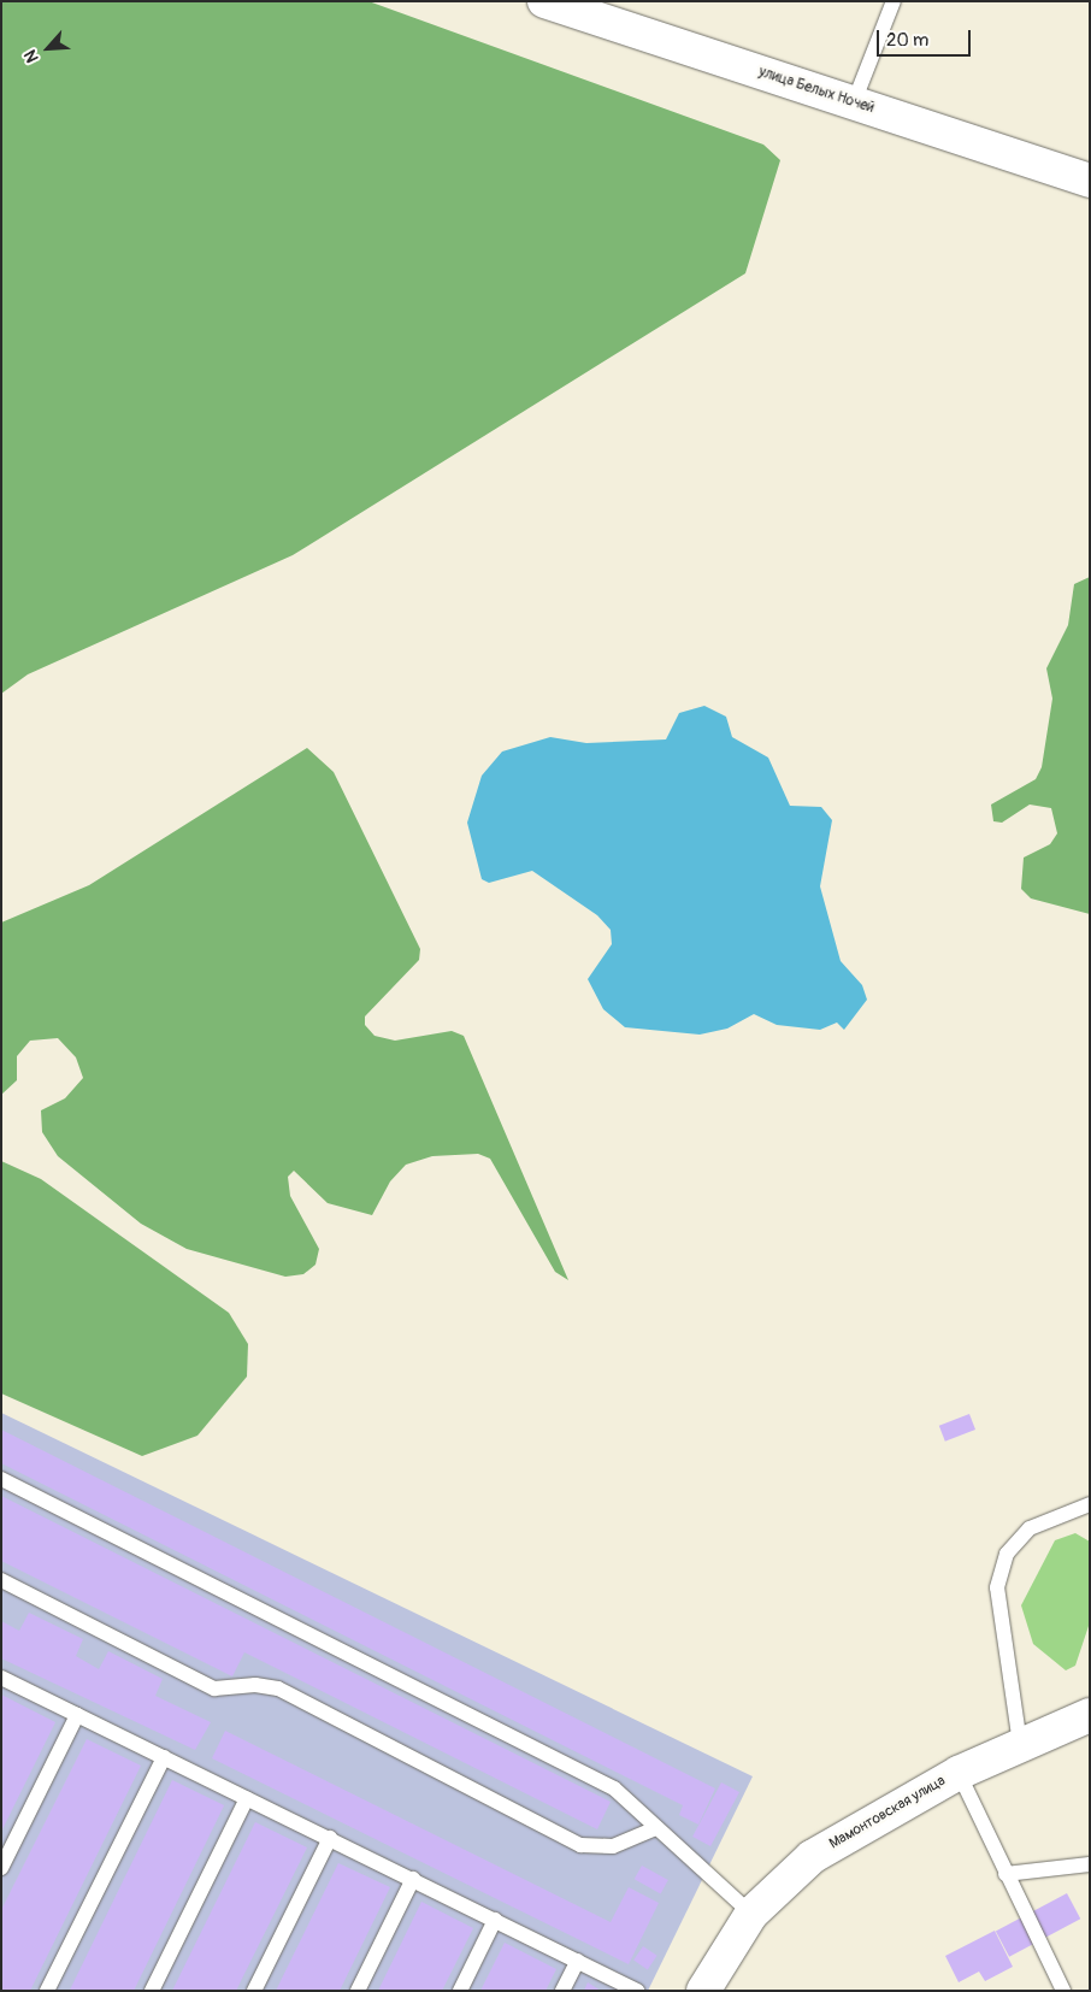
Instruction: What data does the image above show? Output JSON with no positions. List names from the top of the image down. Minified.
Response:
{"streets":{"street":["улица Белых Ночей","Мамонтовская улица"]},"scale_bar":"20 m","north":"bottom left"}
